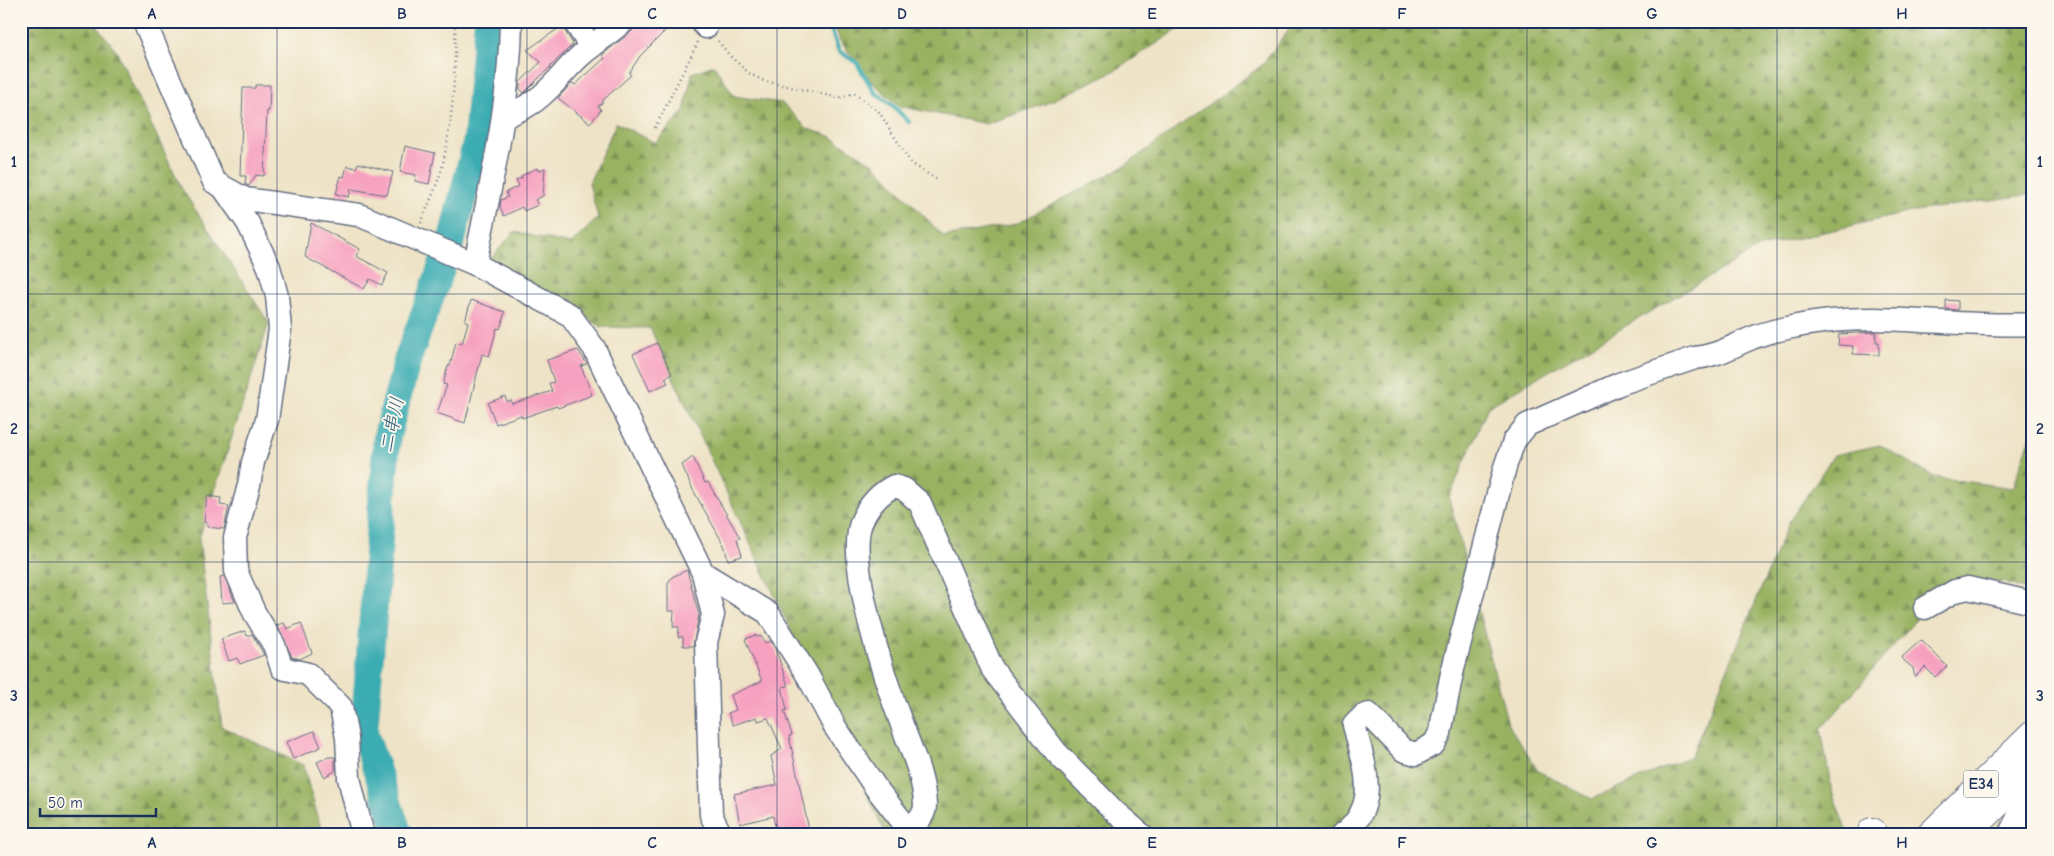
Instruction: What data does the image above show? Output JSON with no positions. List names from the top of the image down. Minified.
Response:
{"streets":{"highway":["E34"]},"water":["二串川"],"scale_bar":"50 m","grid":{"columns":["A","B","C","D","E","F","G","H"],"rows":["1","2","3"]}}
